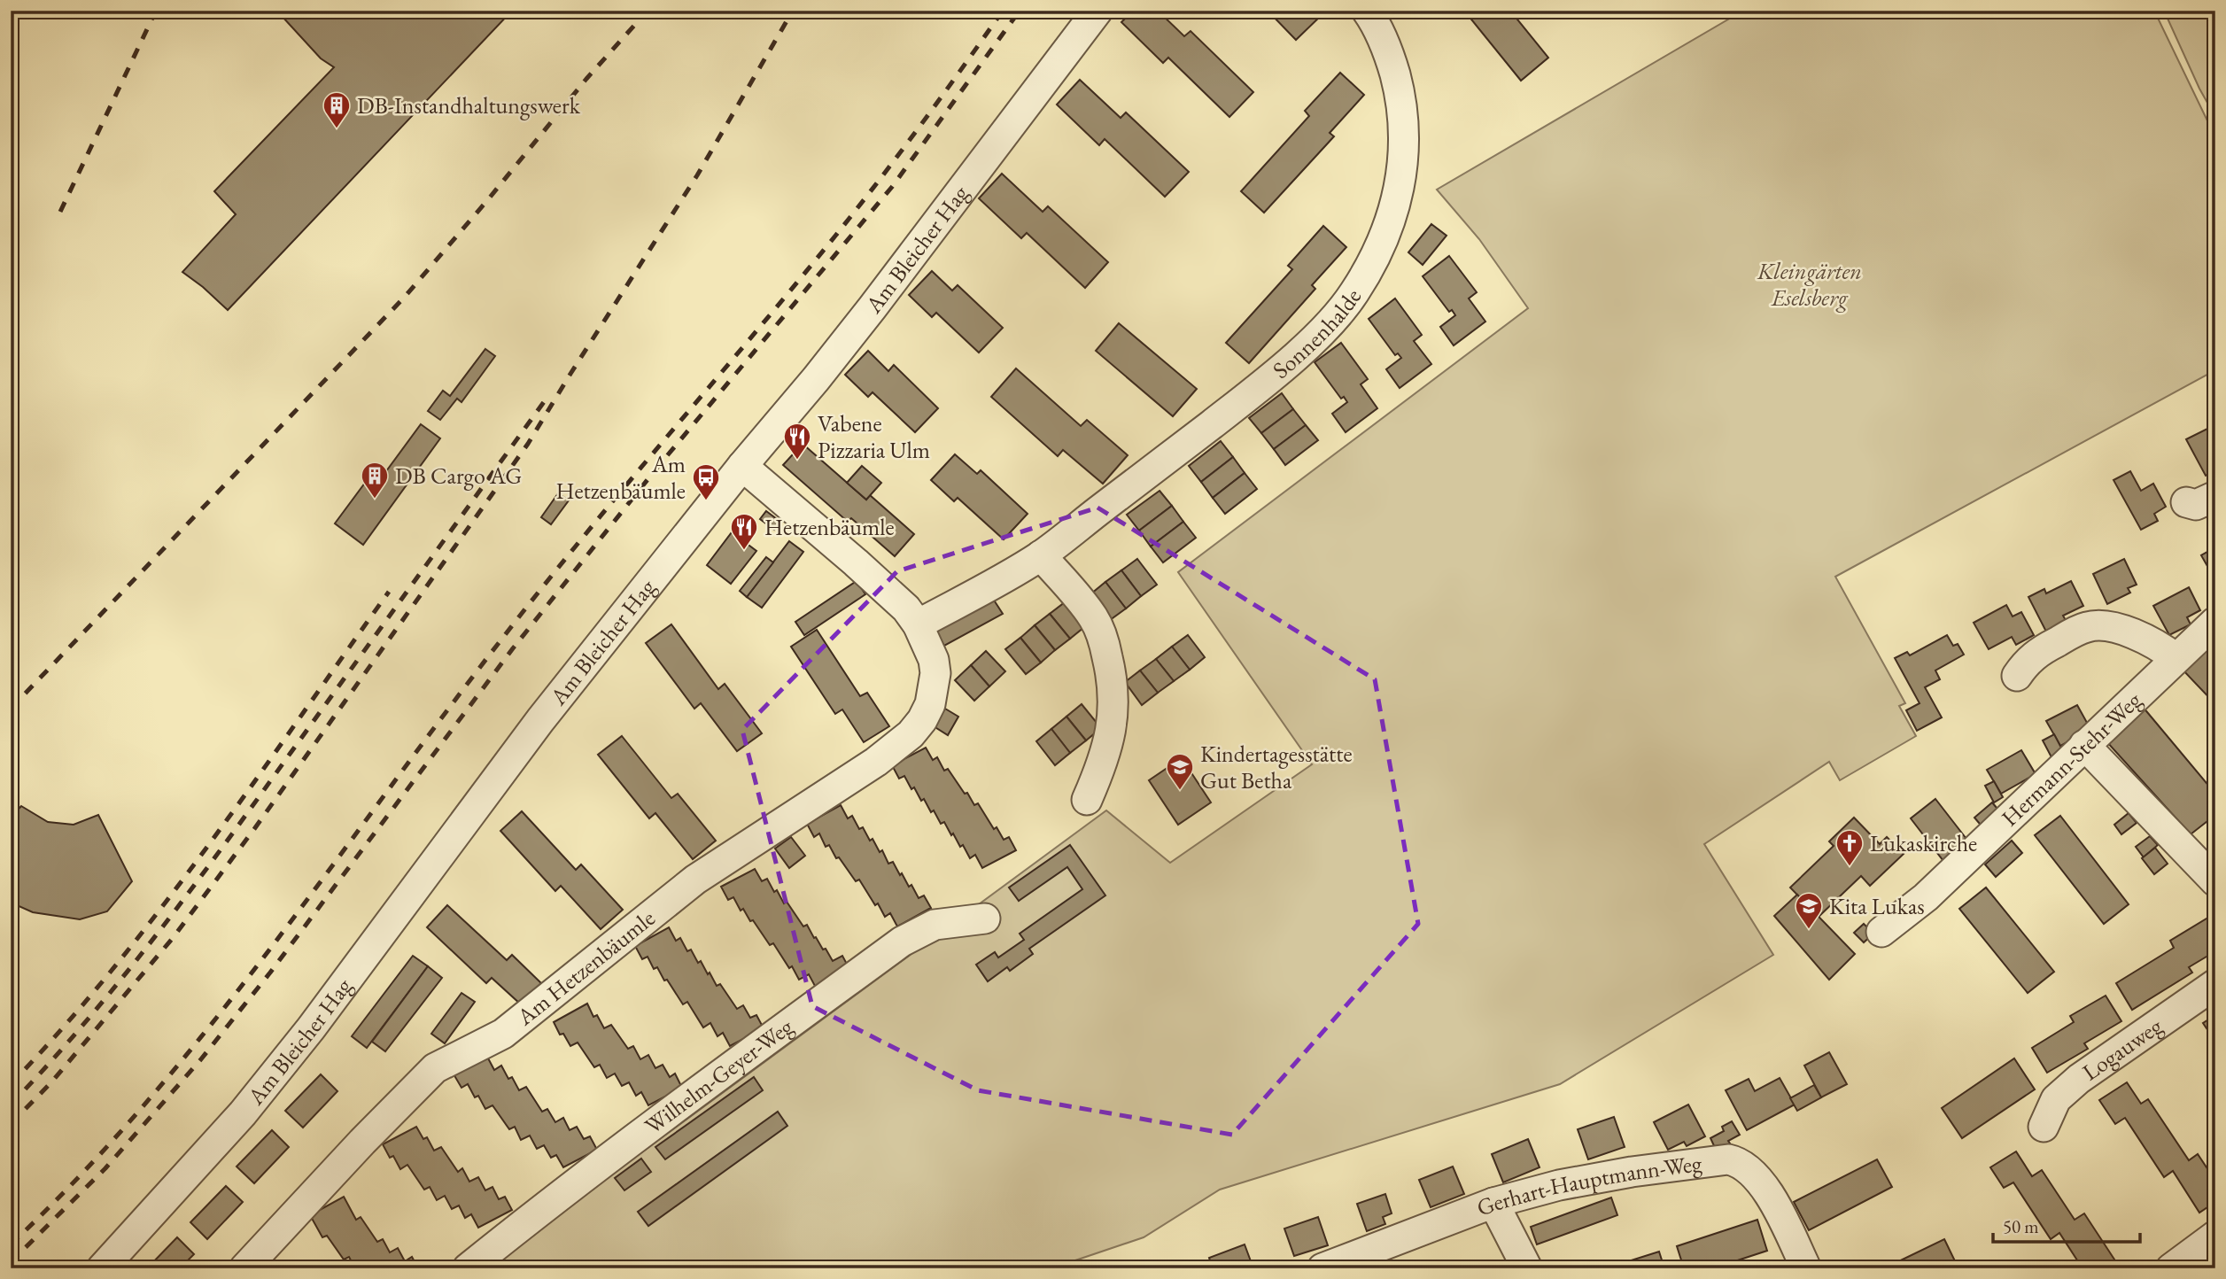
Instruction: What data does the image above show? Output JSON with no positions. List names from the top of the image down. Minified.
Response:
{"streets":{"street":["Am Bleicher Hag","Sonnenhalde","Hermann-Stehr-Weg","Am Hetzenbäumle","Logauweg","Wilhelm-Geyer-Weg","Gerhart-Hauptmann-Weg"]},"crossings":[["Am Bleicher Hag","Am Hetzenbäumle"],["Sonnenhalde","Am Hetzenbäumle"]],"parks":["Kleingärten Eselsberg"],"places":{"building":["DB-Instandhaltungswerk","DB Cargo AG"],"restaurant":["Vabene Pizzaria Ulm","Hetzenbäumle"],"bus stop":["Am Hetzenbäumle"],"school or university":["Kindertagesstätte Gut Betha","Kita Lukas"],"church":["Lukaskirche"]},"scale_bar":"50 m"}
